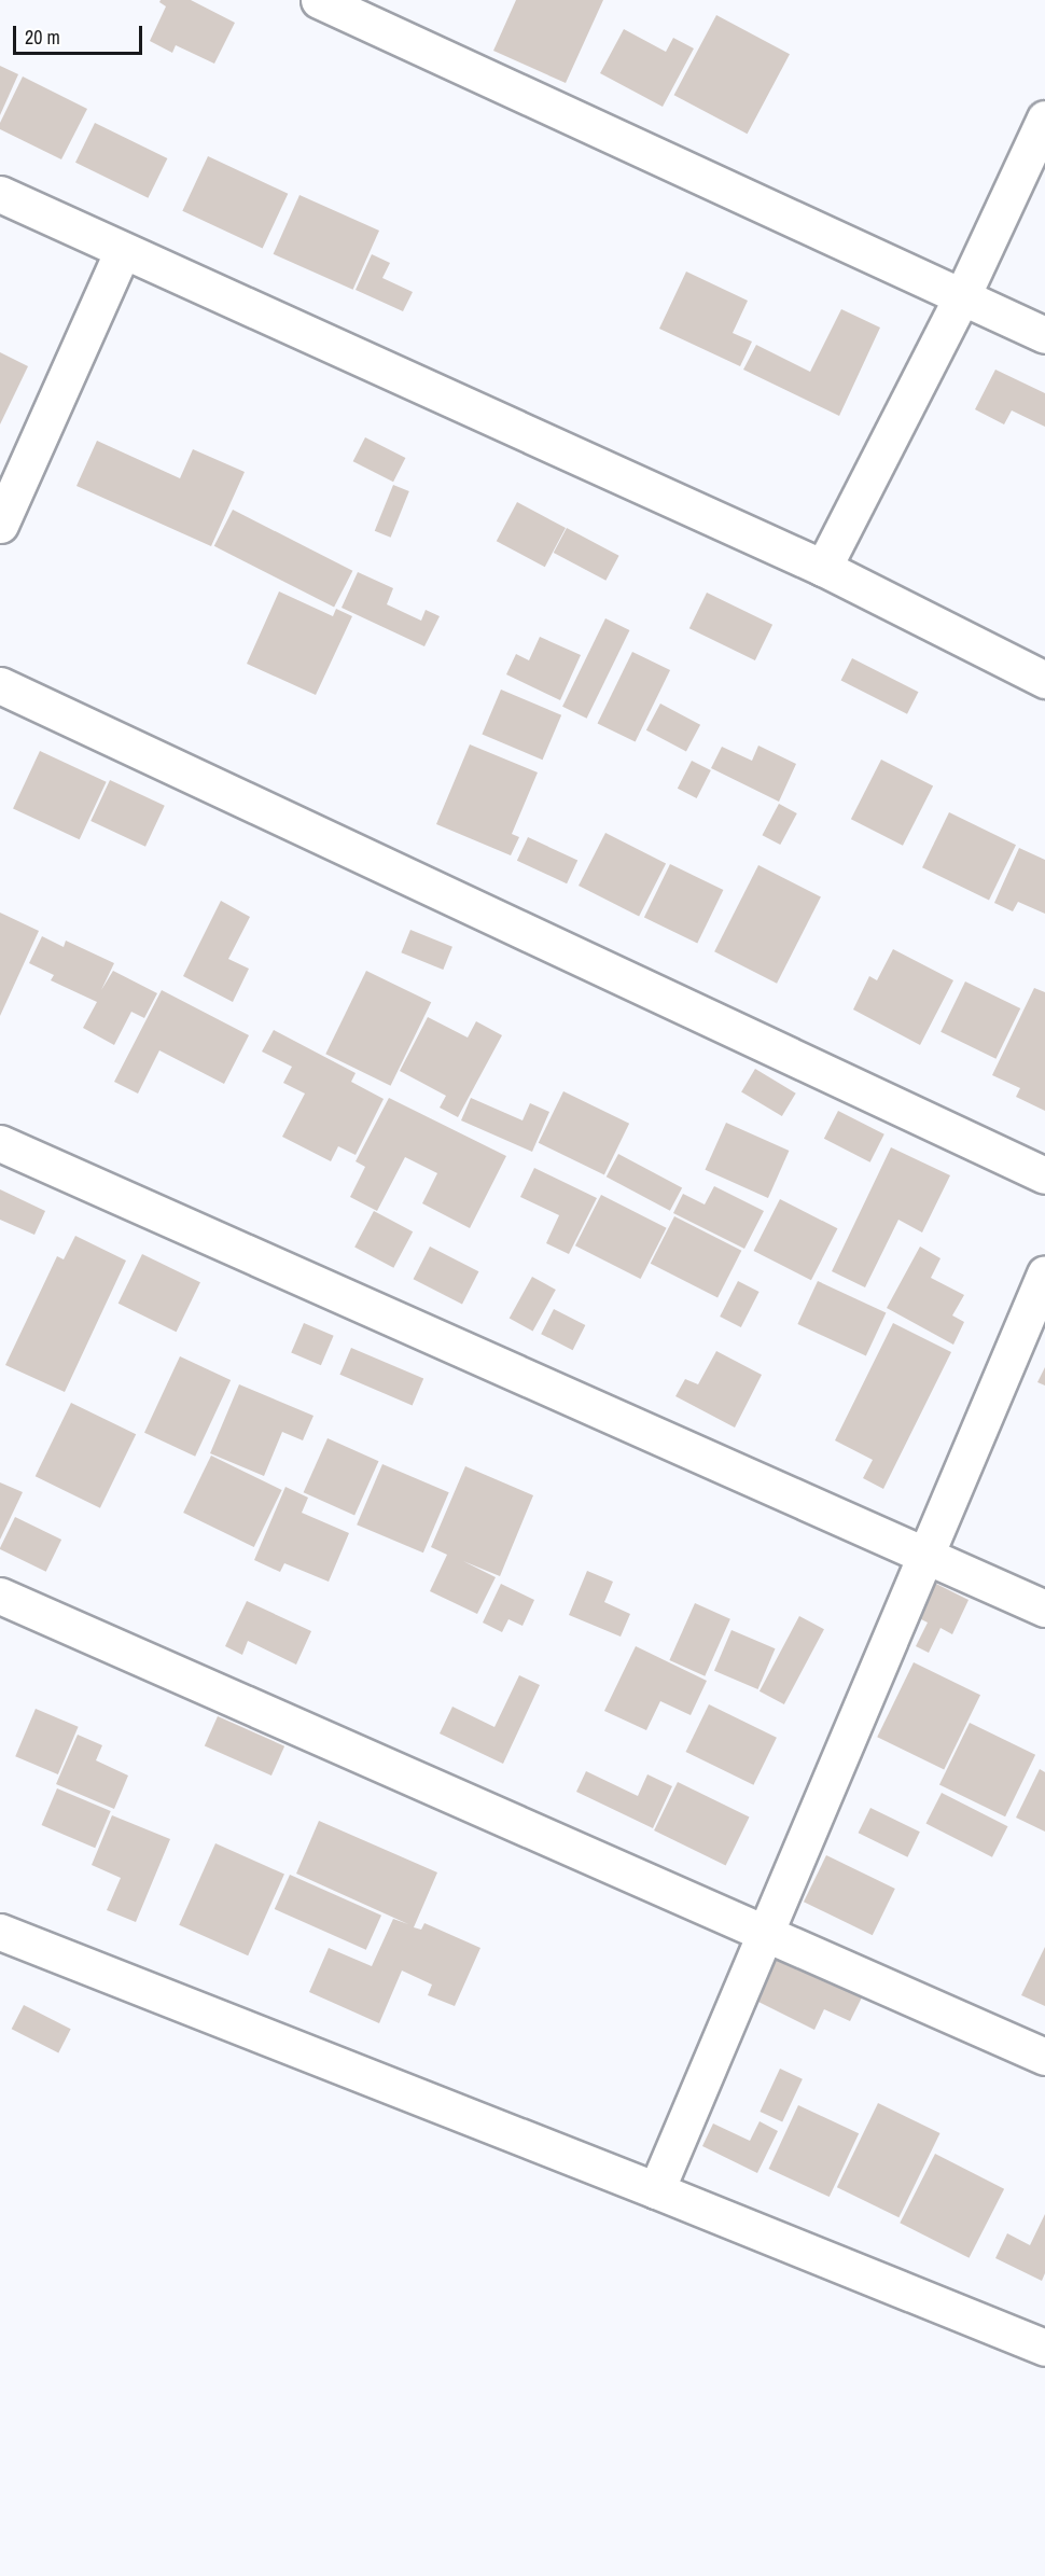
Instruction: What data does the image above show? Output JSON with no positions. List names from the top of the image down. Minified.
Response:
{"scale_bar":"20 m"}
